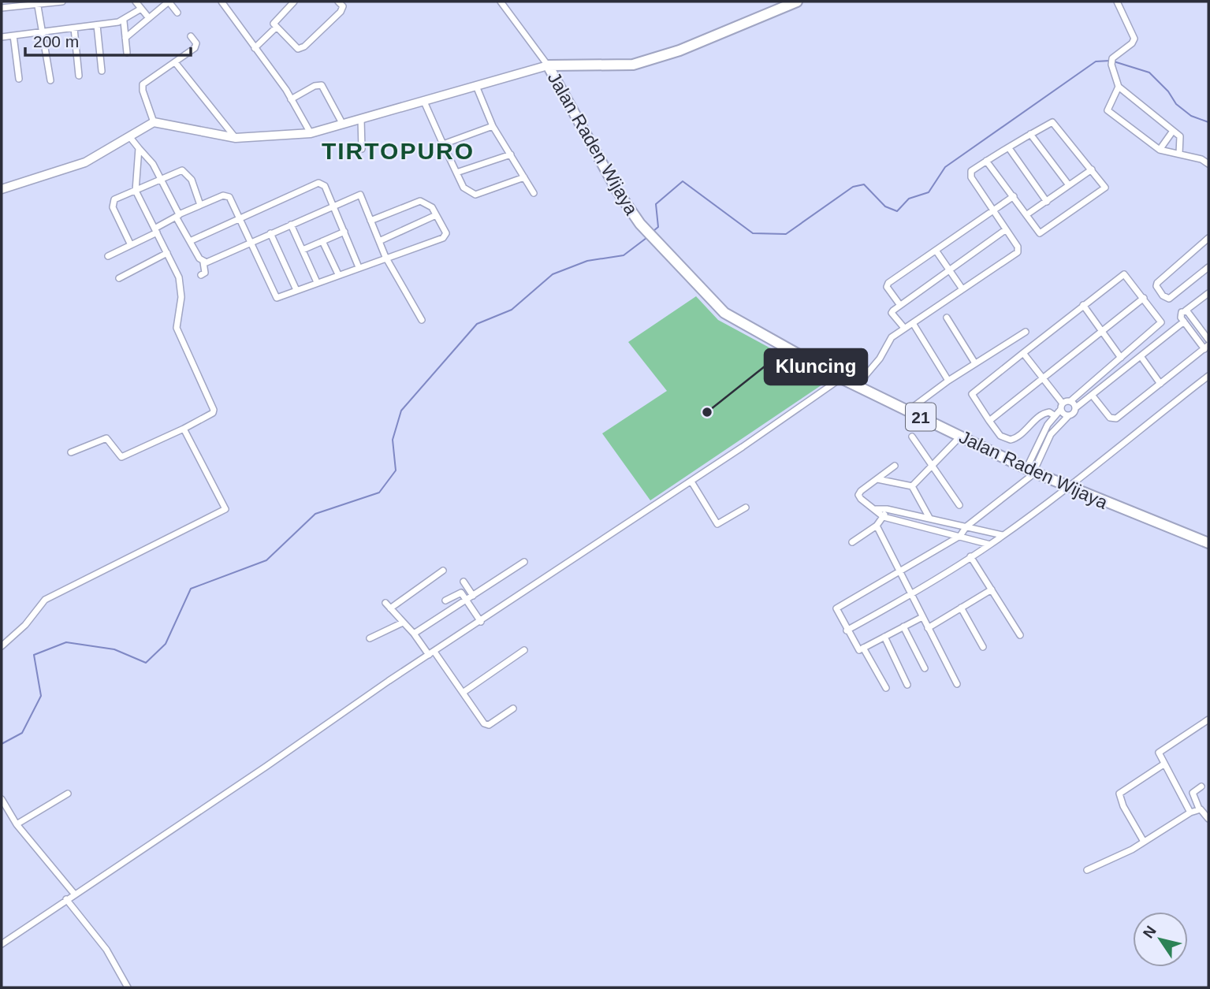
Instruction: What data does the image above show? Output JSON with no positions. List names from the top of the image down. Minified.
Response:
{"streets":{"highway":["Jalan Raden Wijaya","21"]},"districts":["TIRTOPURO"],"places":["Kluncing"],"scale_bar":"200 m","north":"top left"}
